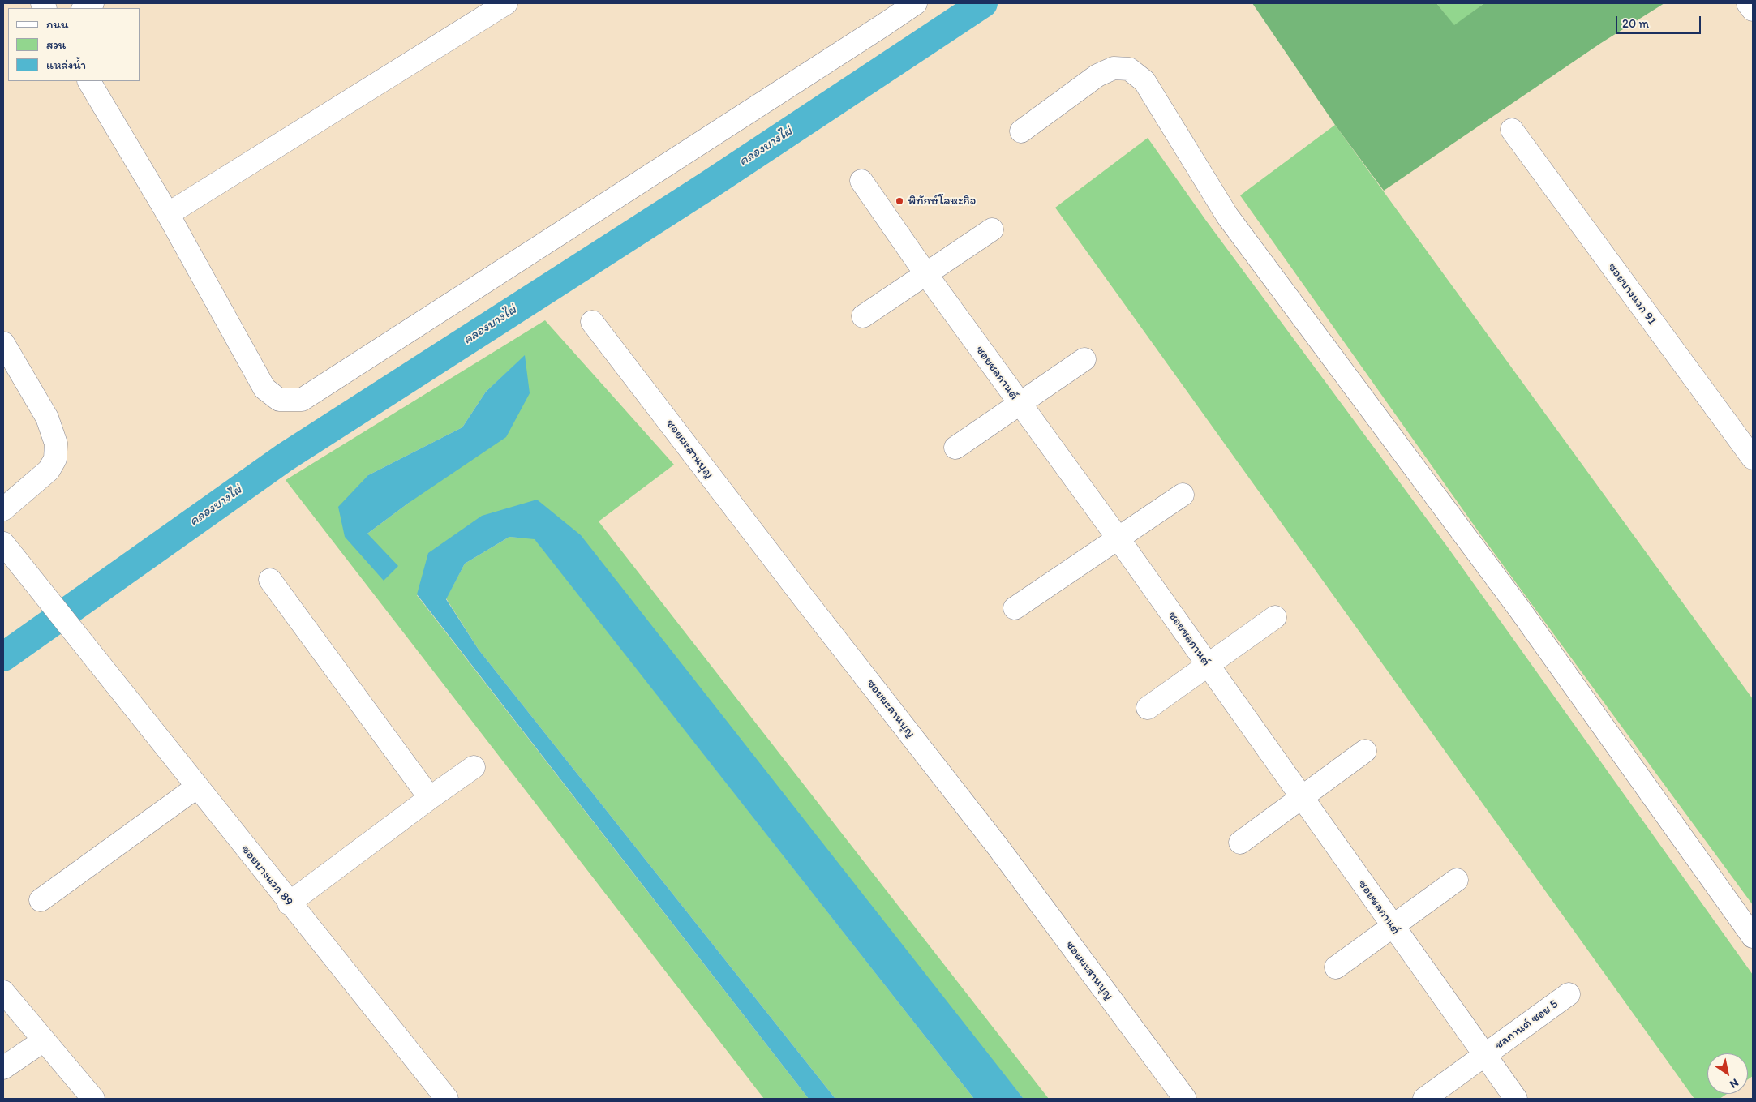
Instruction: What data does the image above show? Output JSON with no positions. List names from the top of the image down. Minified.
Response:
{"streets":{"street":["ซอยบางแวก 91","ซอยชลกานต์","ซอยผะสานบุญ","ซอยบางแวก 89","ชลกานต์ ซอย 5"]},"crossings":[["ซอยชลกานต์","ชลกานต์ ซอย 5"]],"water":["คลองบางไผ่"],"places":["พิทักษ์โลหะกิจ"],"legend":["ถนน","สวน","แหล่งน้ำ"],"scale_bar":"20 m","north":"bottom right"}
